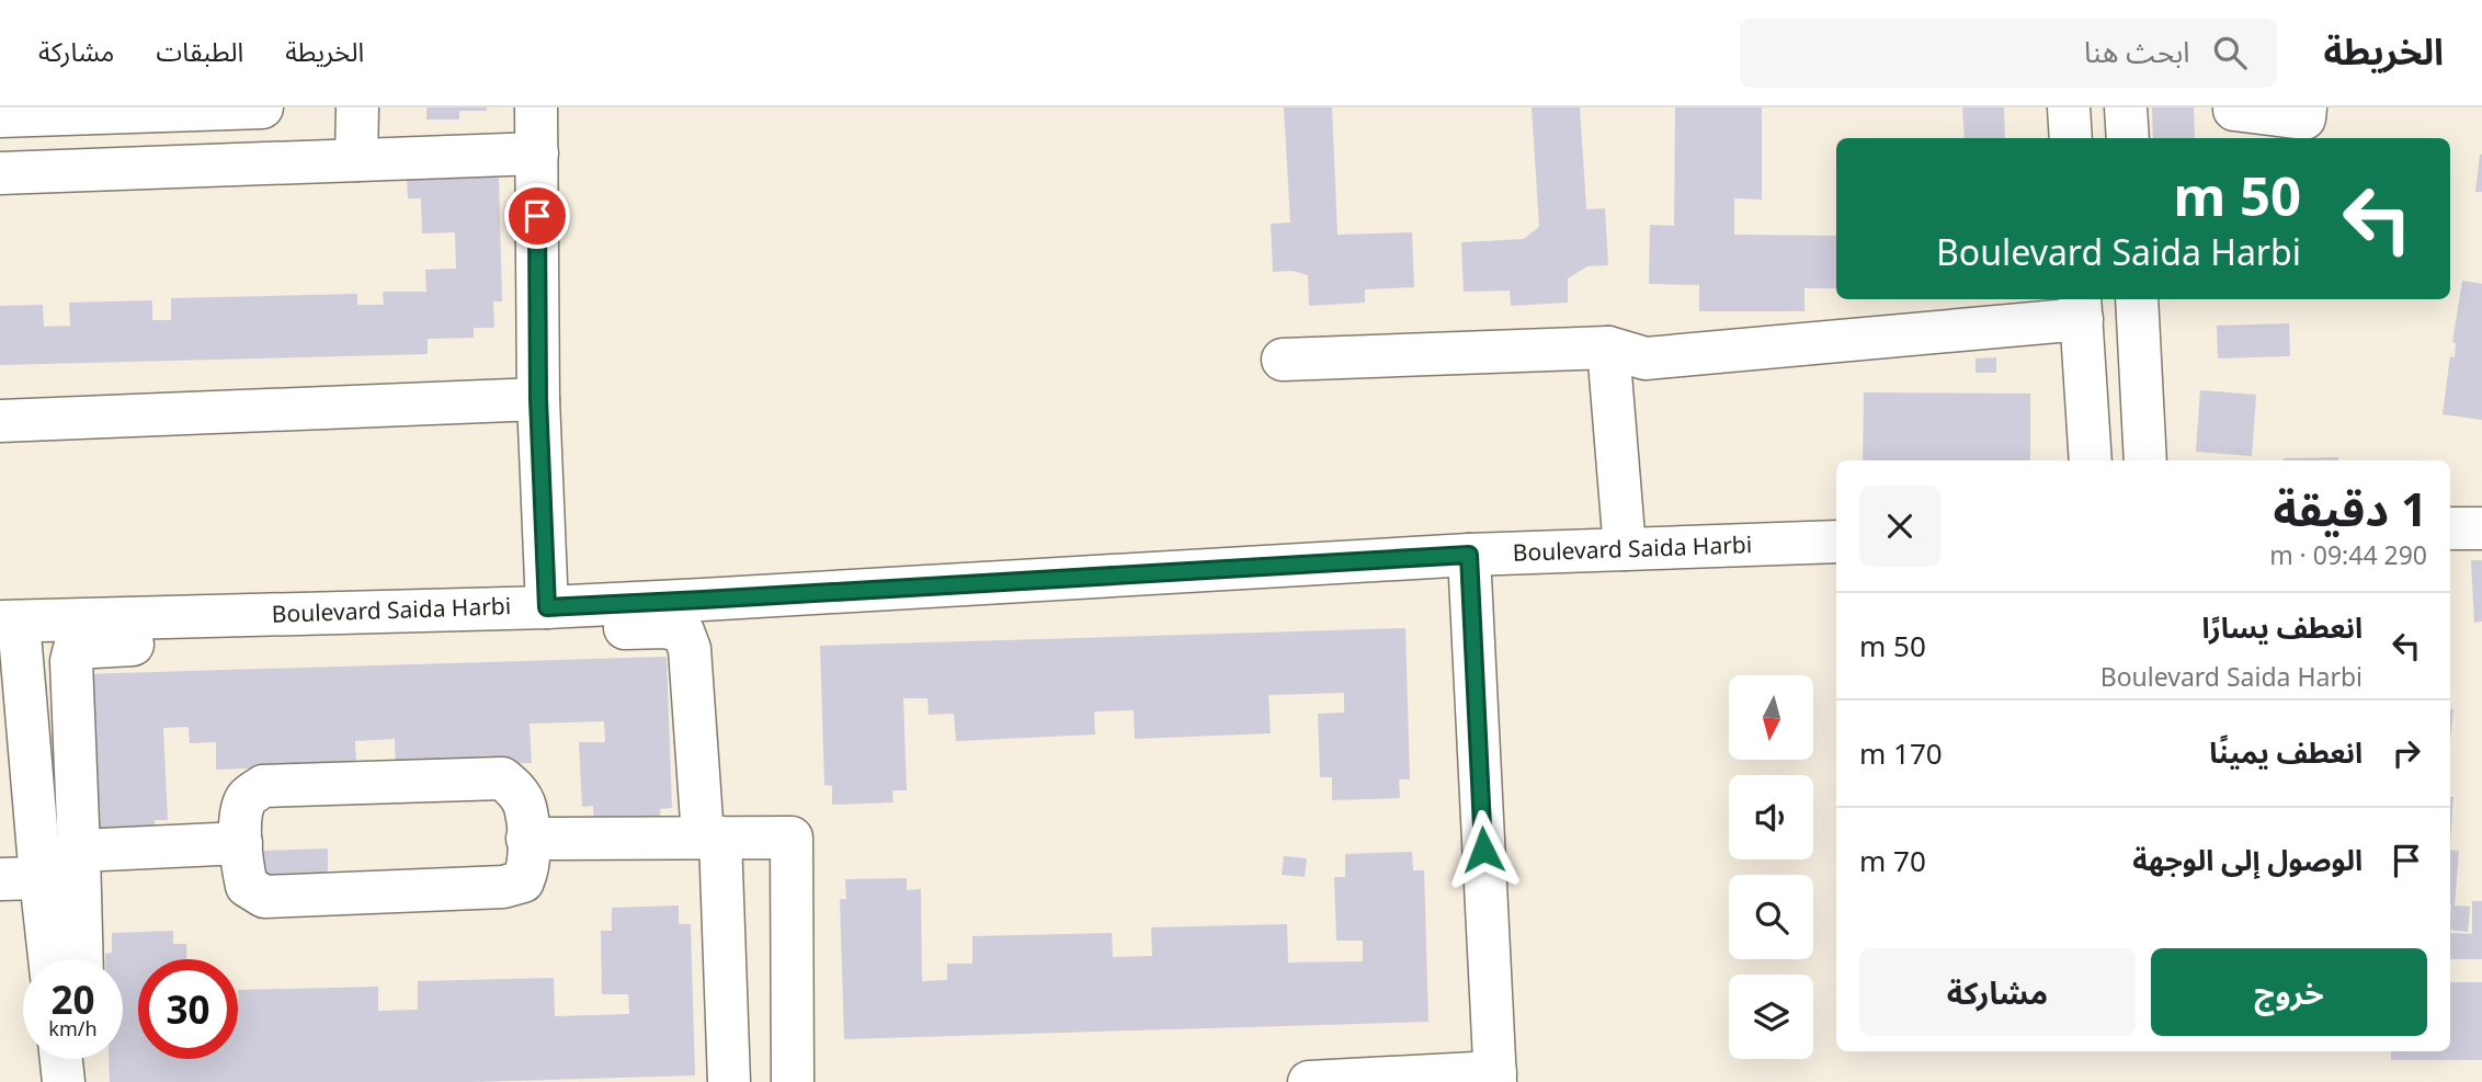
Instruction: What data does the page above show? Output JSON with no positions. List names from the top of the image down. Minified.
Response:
{"streets":{"street":["Boulevard Saida Harbi"]},"north":"bottom","page":{"header":"الخريطة","search":"ابحث هنا","nav":["الخريطة","الطبقات","مشاركة"],"turn":["50 m","Boulevard Saida Harbi"],"heading":["1 دقيقة","290 m · 09:44"],"list":[{"name":"انعطف يسارًا","note":"Boulevard Saida Harbi","value":"50 m"},{"name":"انعطف يمينًا","value":"170 m"},{"name":"الوصول إلى الوجهة","value":"70 m"}],"buttons":["خروج","مشاركة"],"speed":"20 km/h","limit":"30"}}
